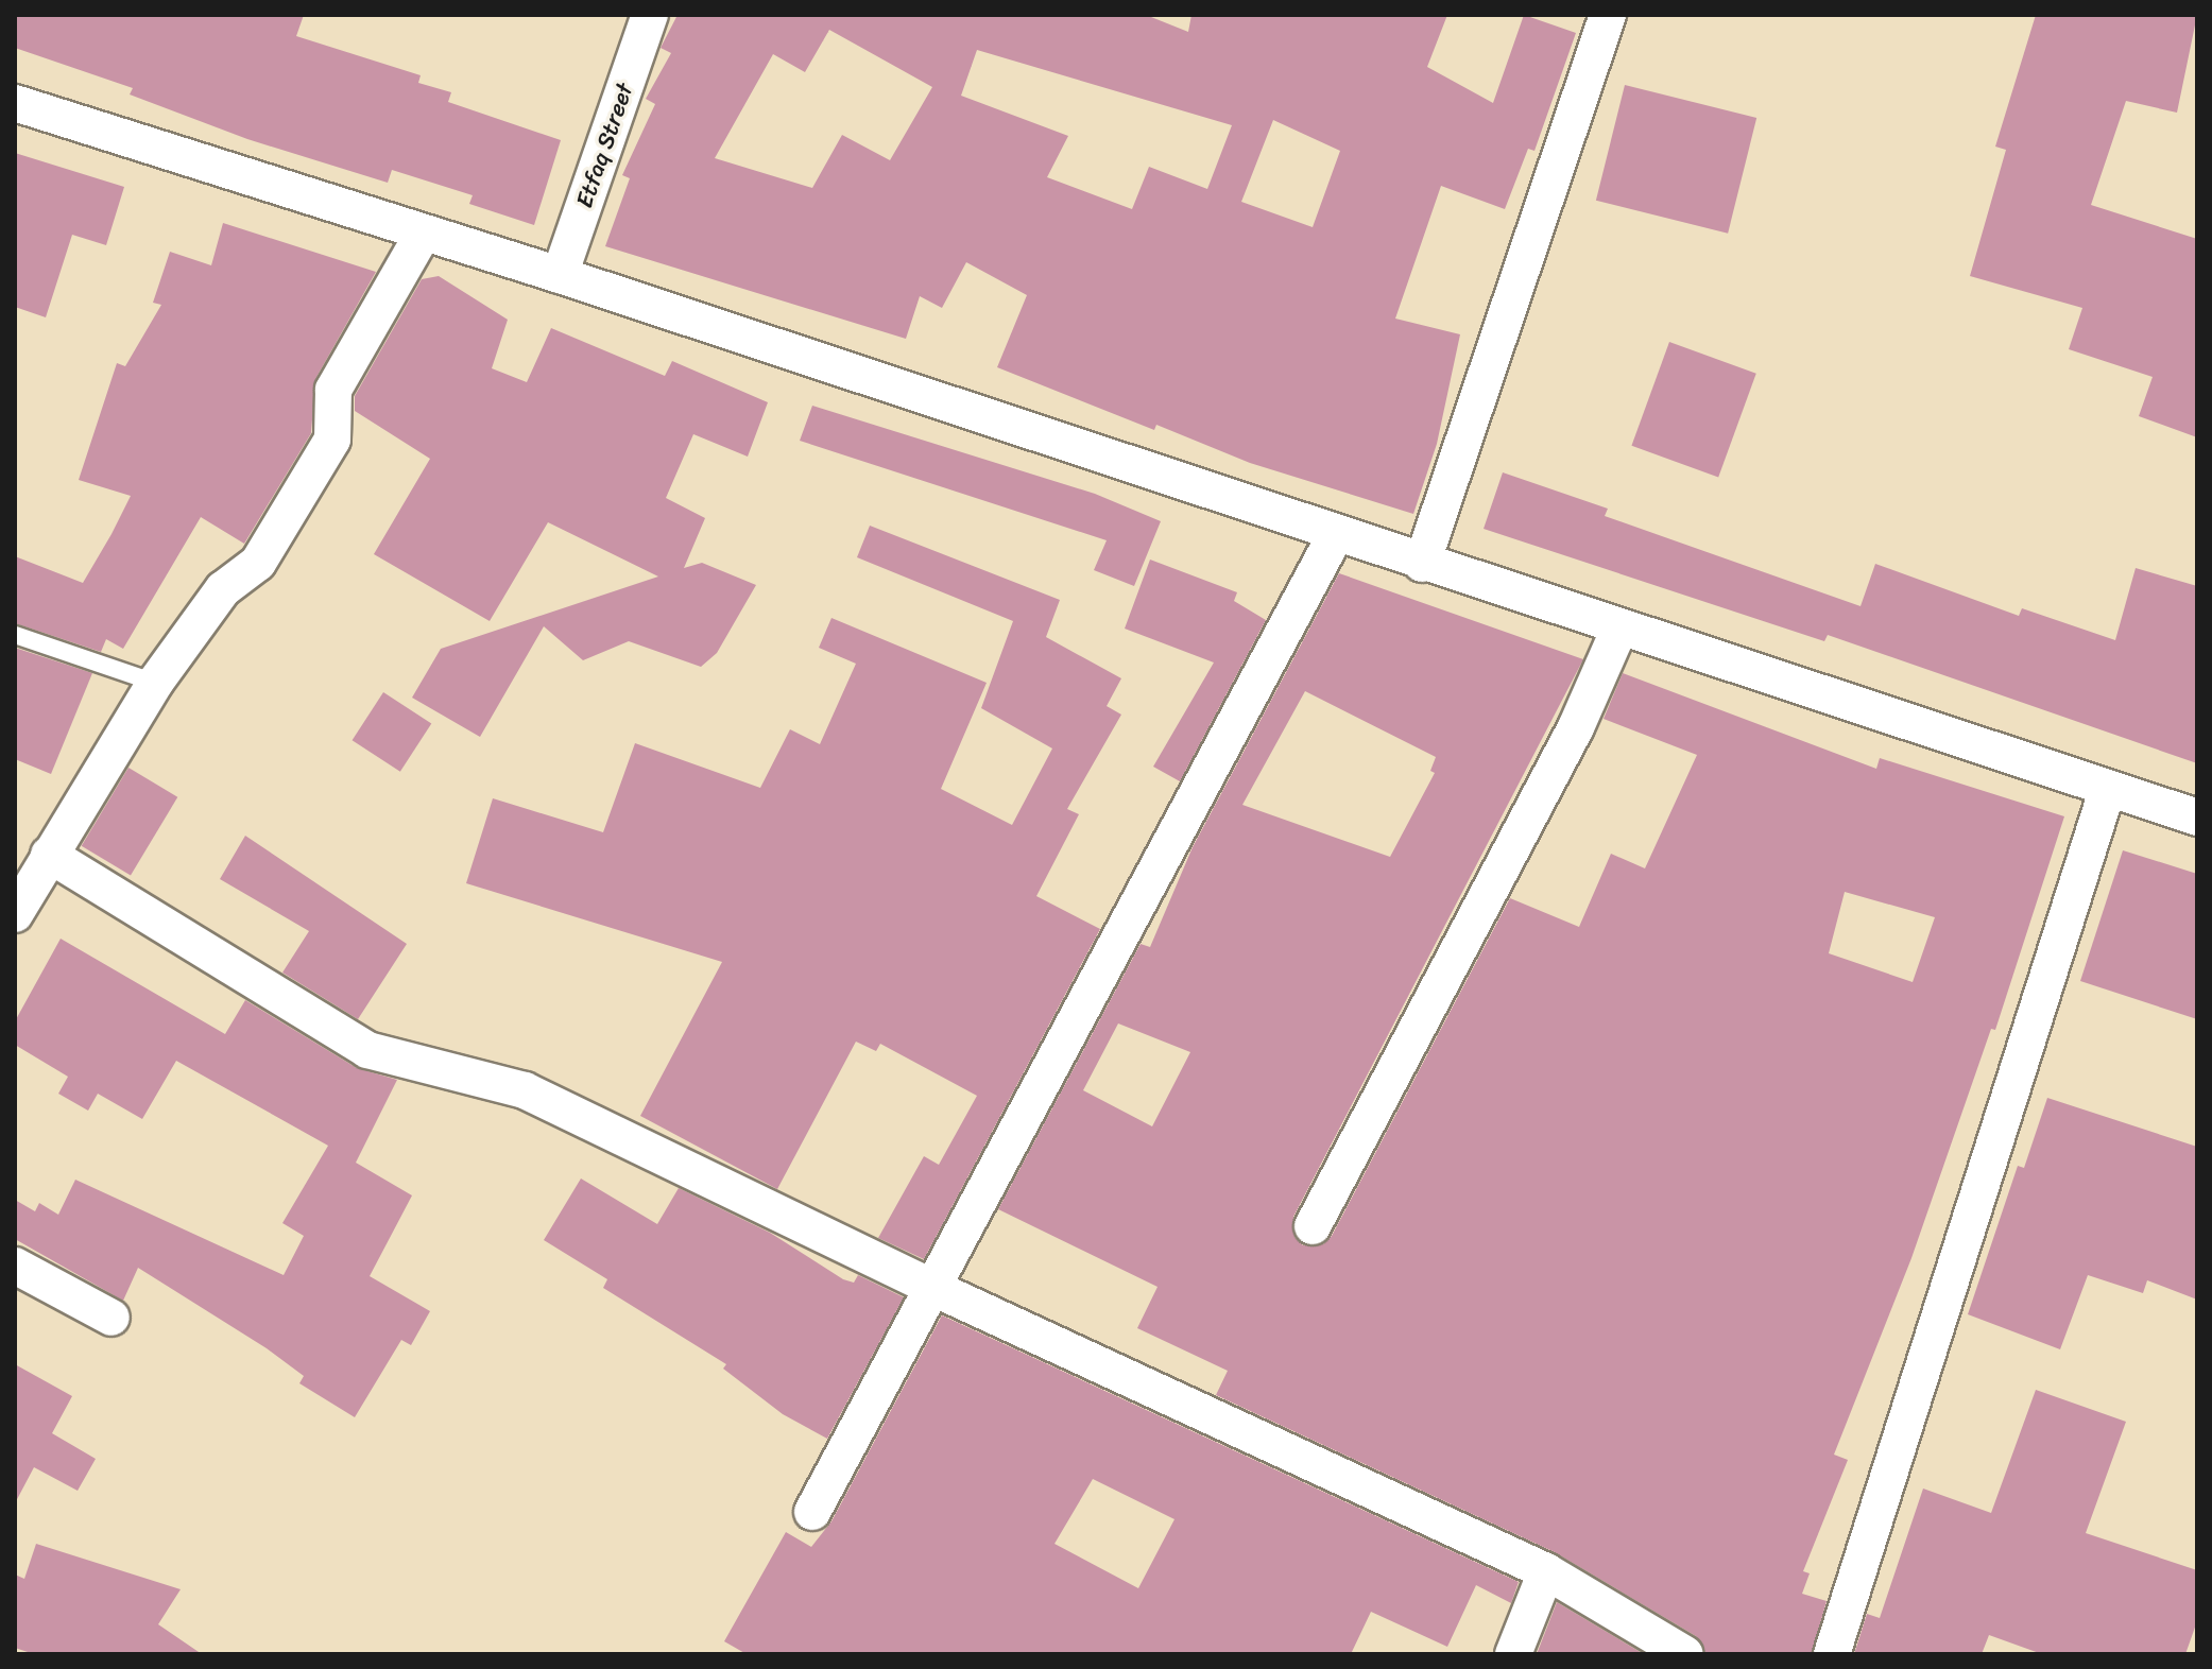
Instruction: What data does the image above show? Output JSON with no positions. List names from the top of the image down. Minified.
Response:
{"streets":{"street":["Etfaq Street"]}}
